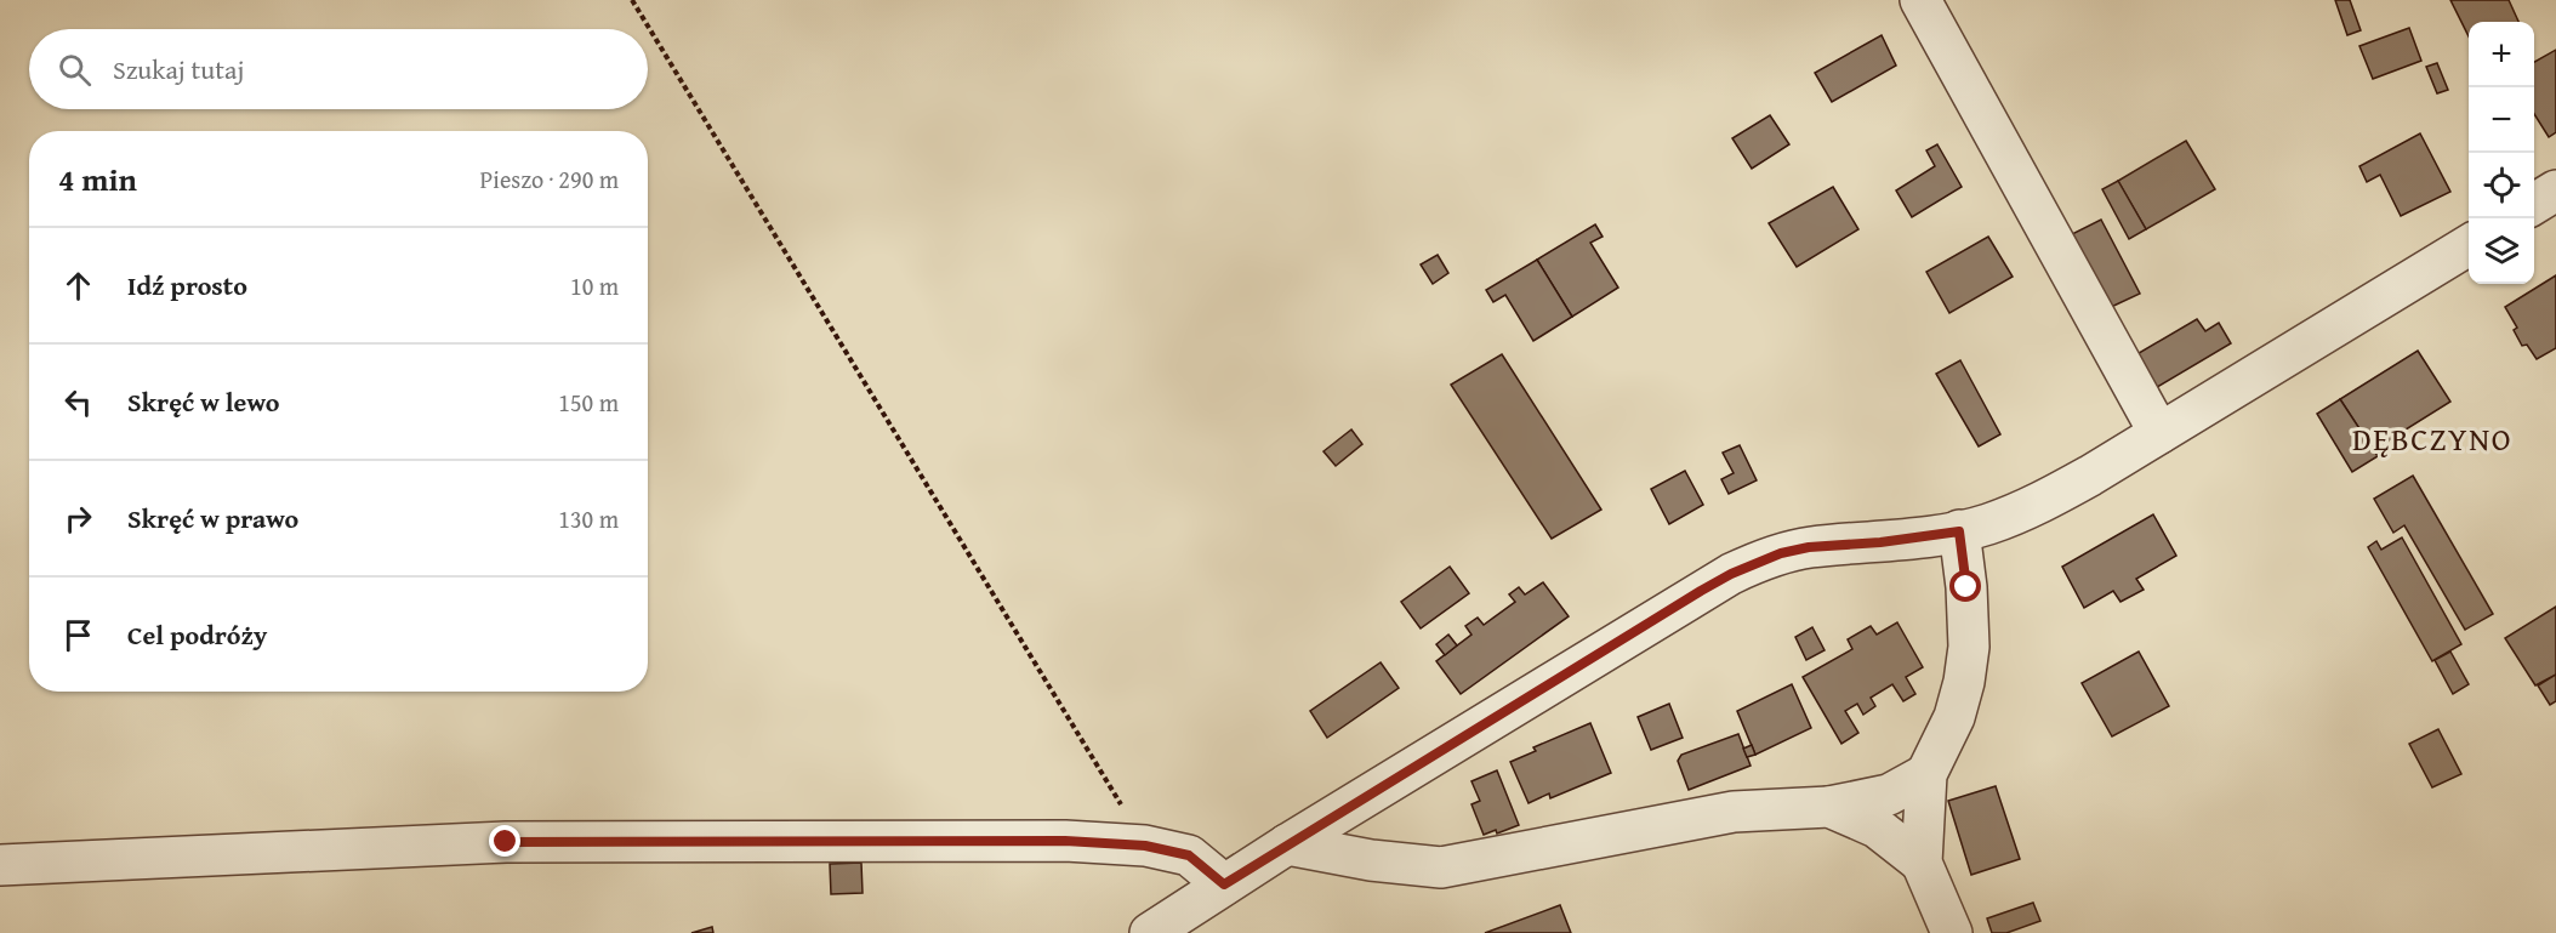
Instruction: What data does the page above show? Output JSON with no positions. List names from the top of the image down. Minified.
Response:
{"districts":["DĘBCZYNO"],"page":{"map_buttons":["+","−"],"search":"Szukaj tutaj","heading":["4 min","Pieszo · 290 m"],"list":[["Idź prosto","10 m"],["Skręć w lewo","150 m"],["Skręć w prawo","130 m"],"Cel podróży"]}}
